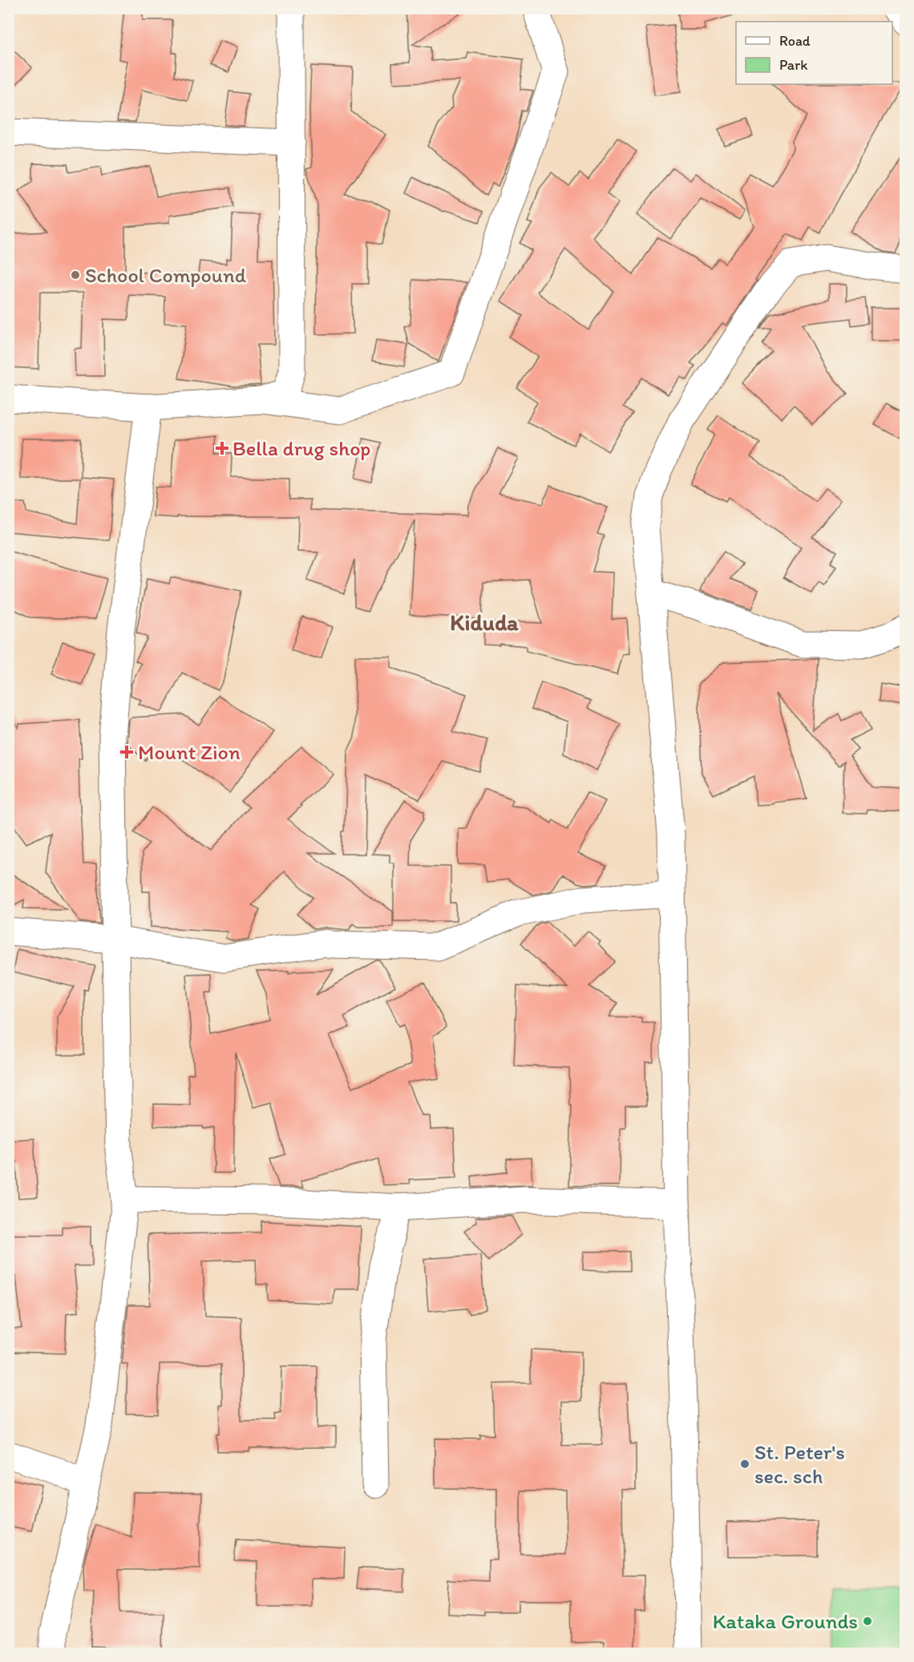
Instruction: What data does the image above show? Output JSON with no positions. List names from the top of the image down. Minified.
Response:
{"districts":["Kiduda"],"places":{"other":["School Compound","St. Peter's sec. sch","Kataka Grounds"],"health":["Bella drug shop","Mount Zion"]},"legend":["Road","Park"]}
